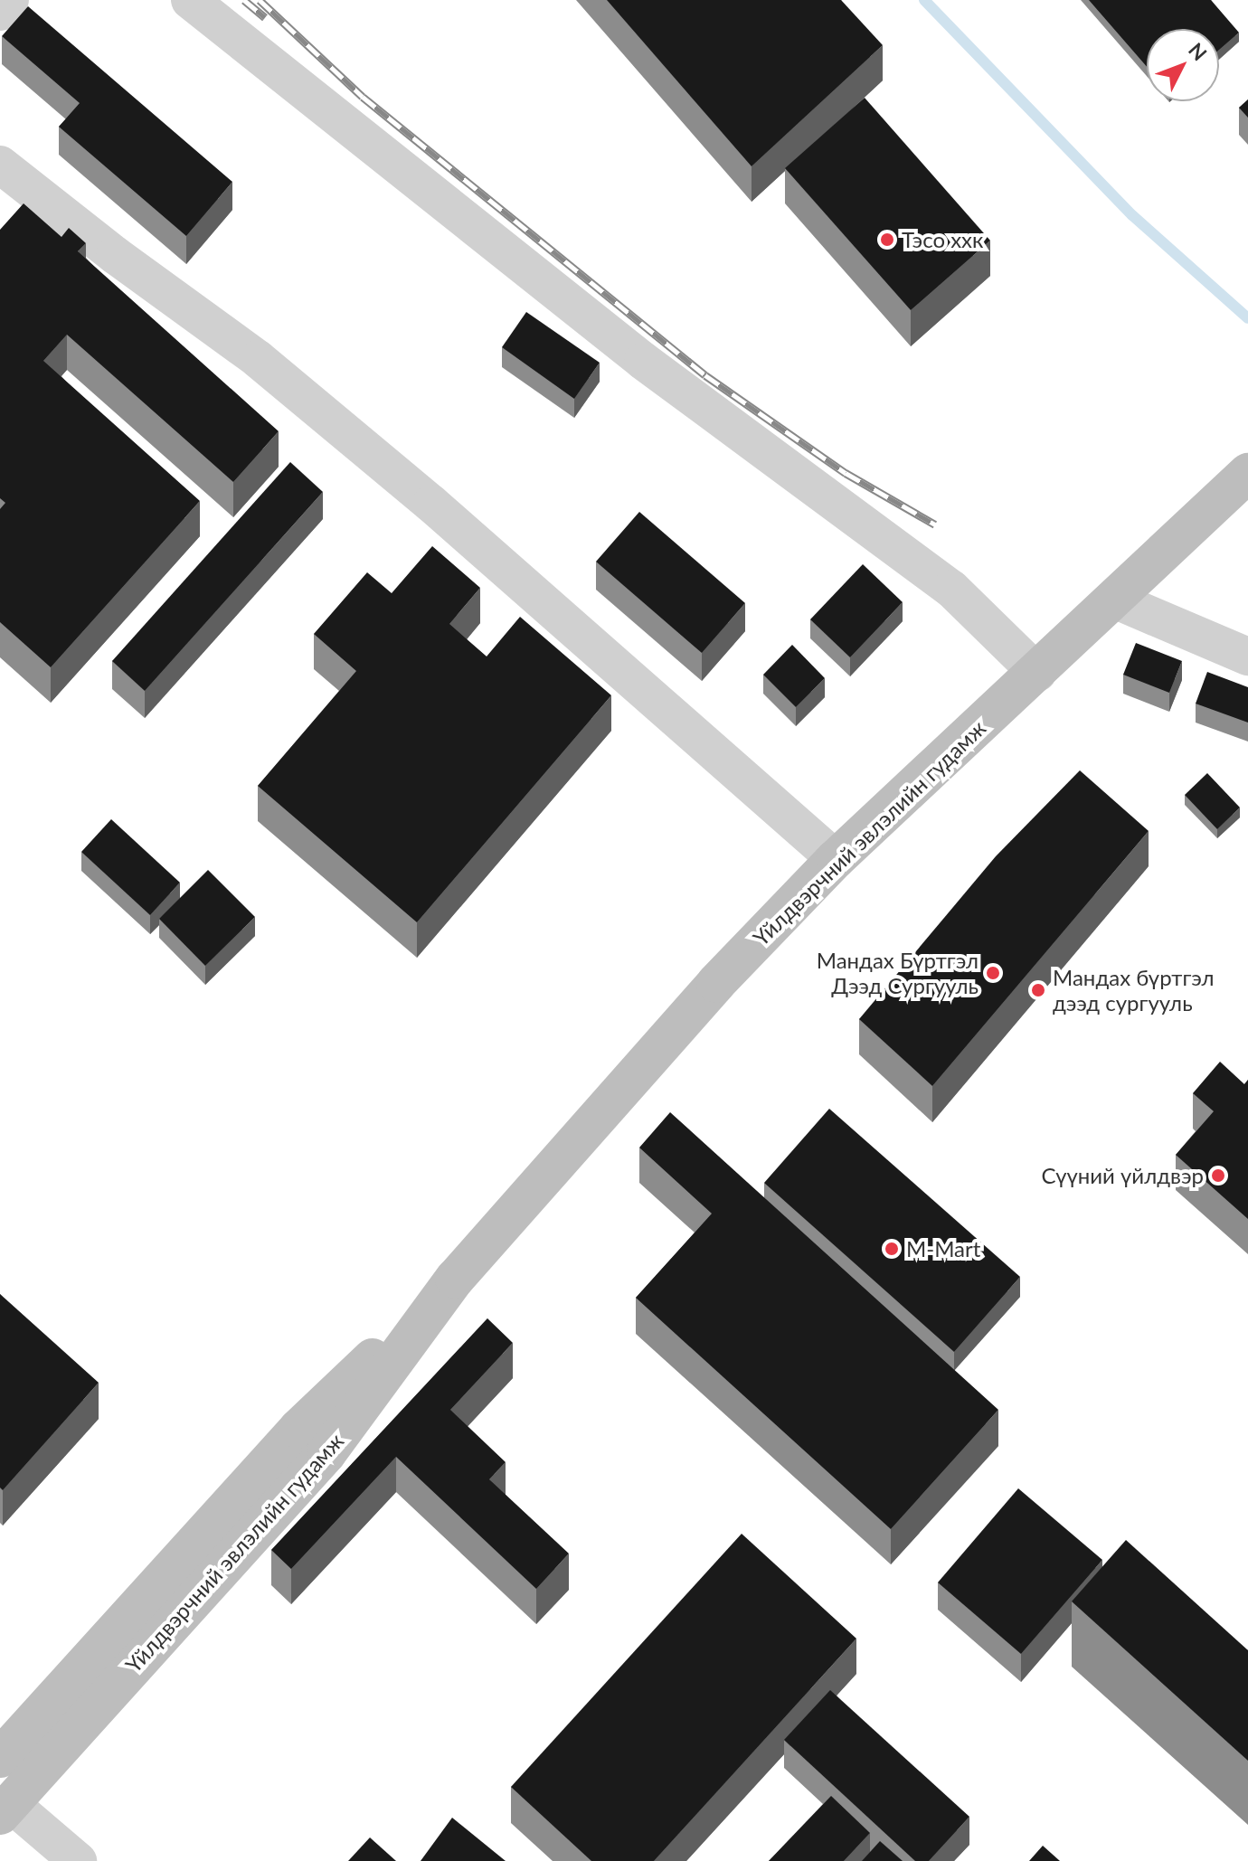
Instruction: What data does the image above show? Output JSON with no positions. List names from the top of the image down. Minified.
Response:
{"streets":{"main road":["Үйлдвэрчний эвлэлийн гудамж"]},"places":["Тэсо ххк","Мандах Бүртгэл Дээд Сургууль","Мандах бүртгэл дээд сургууль","Сүүний үйлдвэр","M-Mart"],"north":"top right"}
